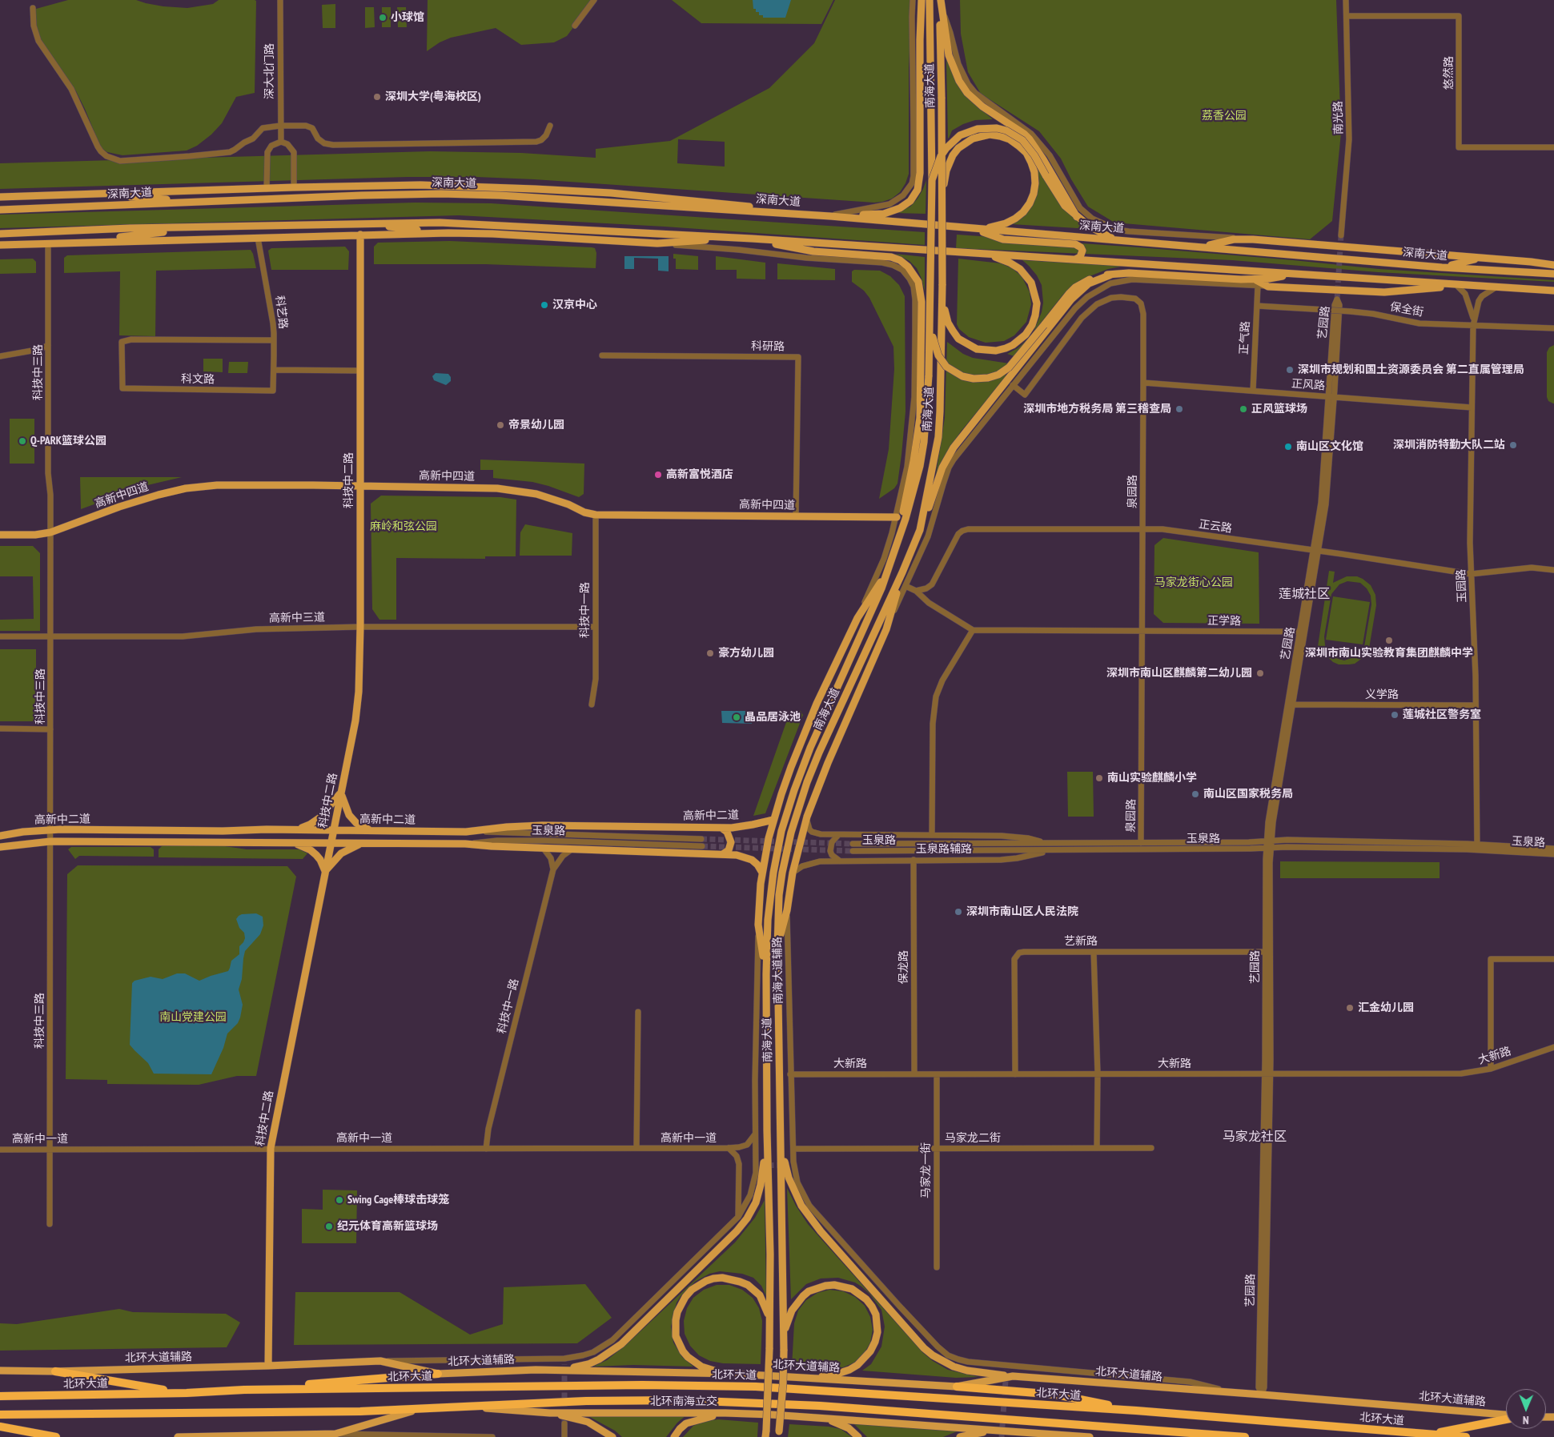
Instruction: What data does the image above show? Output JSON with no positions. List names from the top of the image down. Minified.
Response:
{"streets":{"highway":["北环大道"],"main road":["南海大道","深南大道","高新中四道","科技中二路","高新中二道","北环大道辅路","北环南海立交"],"street":["深大北门路","悠然路","南光路","保全街","科艺路","艺园路","正气路","科研路","科技中三路","科文路","正风路","泉园路","正云路","玉园路","科技中一路","高新中三道","正学路","义学路","玉泉路","玉泉路辅路","艺新路","保龙路","南海大道辅路","大新路","高新中一道","马家龙二街","马家龙一街"]},"crossings":[["悠然路","南光路"],["保全街","正气路"],["保全街","玉园路"],["科艺路","科文路"],["艺园路","正风路"],["艺园路","正云路"],["艺园路","正学路"],["艺园路","义学路"],["艺园路","玉泉路"],["艺园路","艺新路"],["艺园路","大新路"],["艺园路","北环大道辅路"],["正气路","正风路"],["科研路","高新中四道"],["科技中三路","高新中四道"],["科技中三路","高新中三道"],["科技中三路","高新中二道"],["科技中三路","高新中一道"],["正风路","泉园路"],["正风路","玉园路"],["高新中四道","科技中二路"],["高新中四道","科技中一路"],["科技中二路","高新中三道"],["科技中二路","高新中二道"],["科技中二路","高新中一道"],["科技中二路","北环大道辅路"],["泉园路","正云路"],["泉园路","正学路"],["泉园路","玉泉路"],["正云路","玉园路"],["玉园路","义学路"],["玉园路","玉泉路"],["科技中一路","高新中三道"],["科技中一路","高新中二道"],["科技中一路","高新中一道"],["高新中二道","玉泉路"],["玉泉路","玉泉路辅路"],["玉泉路辅路","保龙路"],["艺新路","大新路"],["保龙路","大新路"],["南海大道辅路","大新路"],["南海大道辅路","高新中一道"],["南海大道辅路","马家龙二街"],["南海大道辅路","北环大道辅路"],["大新路","马家龙一街"],["马家龙二街","马家龙一街"]],"districts":["莲城社区","马家龙社区"],"parks":["荔香公园","麻岭和弦公园","马家龙街心公园","南山党建公园"],"places":["小球馆","深圳大学(粤海校区)","汉京中心","深圳市规划和国土资源委员会 第二直属管理局","深圳市地方税务局 第三稽查局","正风篮球场","帝景幼儿园","Q-PARK篮球公园","深圳消防特勤大队二站","南山区文化馆","高新富悦酒店","深圳市南山实验教育集团麒麟中学","豪方幼儿园","深圳市南山区麒麟第二幼儿园","莲城社区警务室","晶品居泳池","南山实验麒麟小学","南山区国家税务局","深圳市南山区人民法院","汇金幼儿园","Swing Cage棒球击球笼","纪元体育高新篮球场"],"north":"bottom"}
